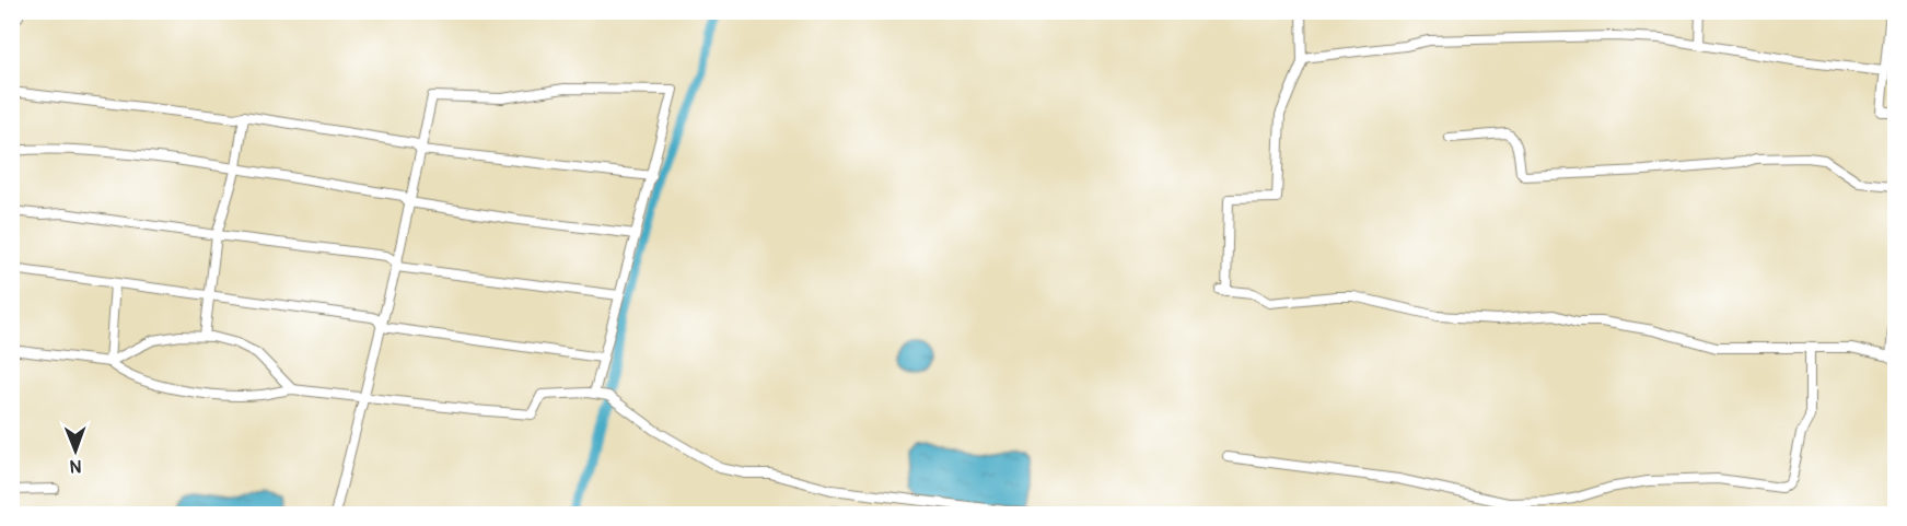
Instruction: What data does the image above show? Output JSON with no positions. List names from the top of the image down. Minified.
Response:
{"north":"bottom"}
